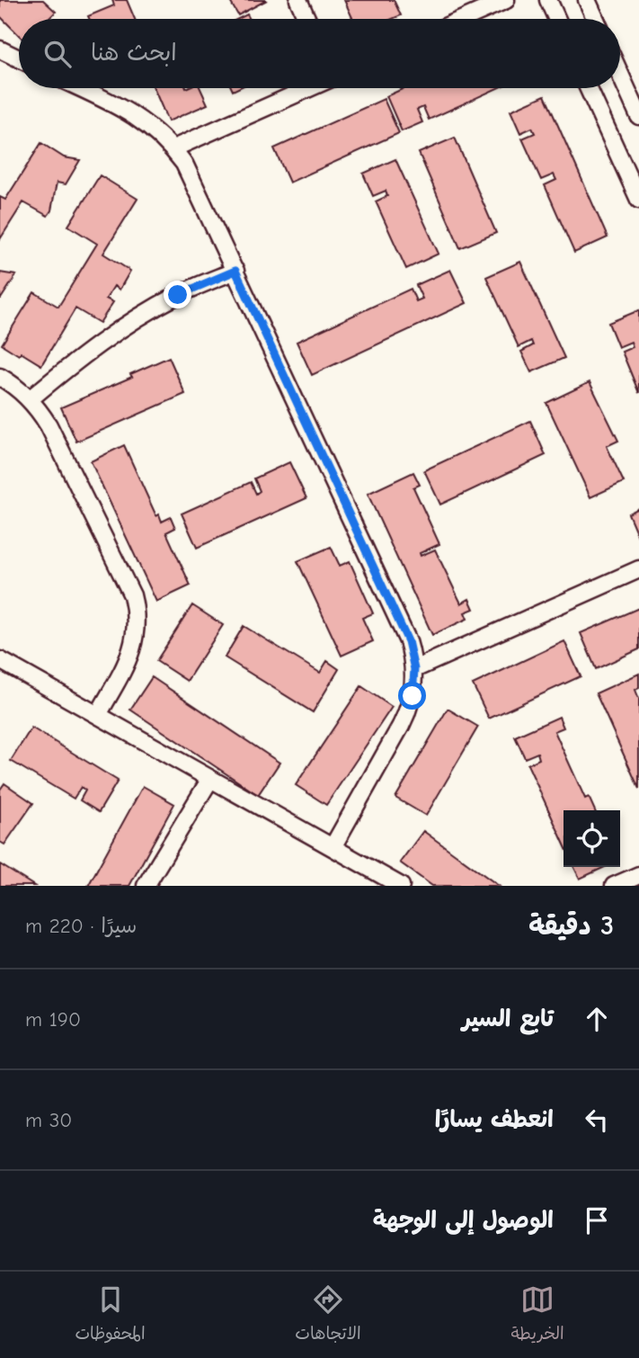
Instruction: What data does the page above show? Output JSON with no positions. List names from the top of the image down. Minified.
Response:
{"page":{"search":"ابحث هنا","heading":["3 دقيقة","سيرًا · 220 m"],"list":[["تابع السير","190 m"],["انعطف يسارًا","30 m"],"الوصول إلى الوجهة"],"nav":["الخريطة","الاتجاهات","المحفوظات"]}}
